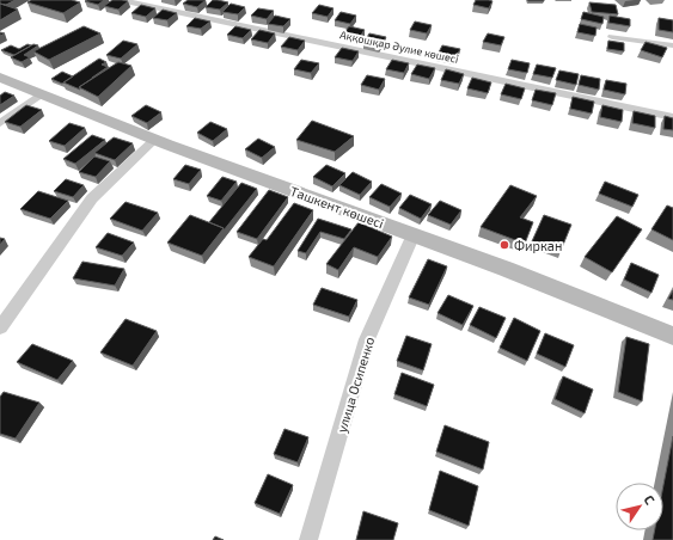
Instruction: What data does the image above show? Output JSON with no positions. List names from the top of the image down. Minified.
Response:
{"streets":{"main road":["Ташкент көшесі"],"street":["Аққошқар Әулие көшесі","улица Осипенко"]},"crossings":[["Ташкент көшесі","улица Осипенко"]],"places":["Фиркан"],"north":"top right"}
